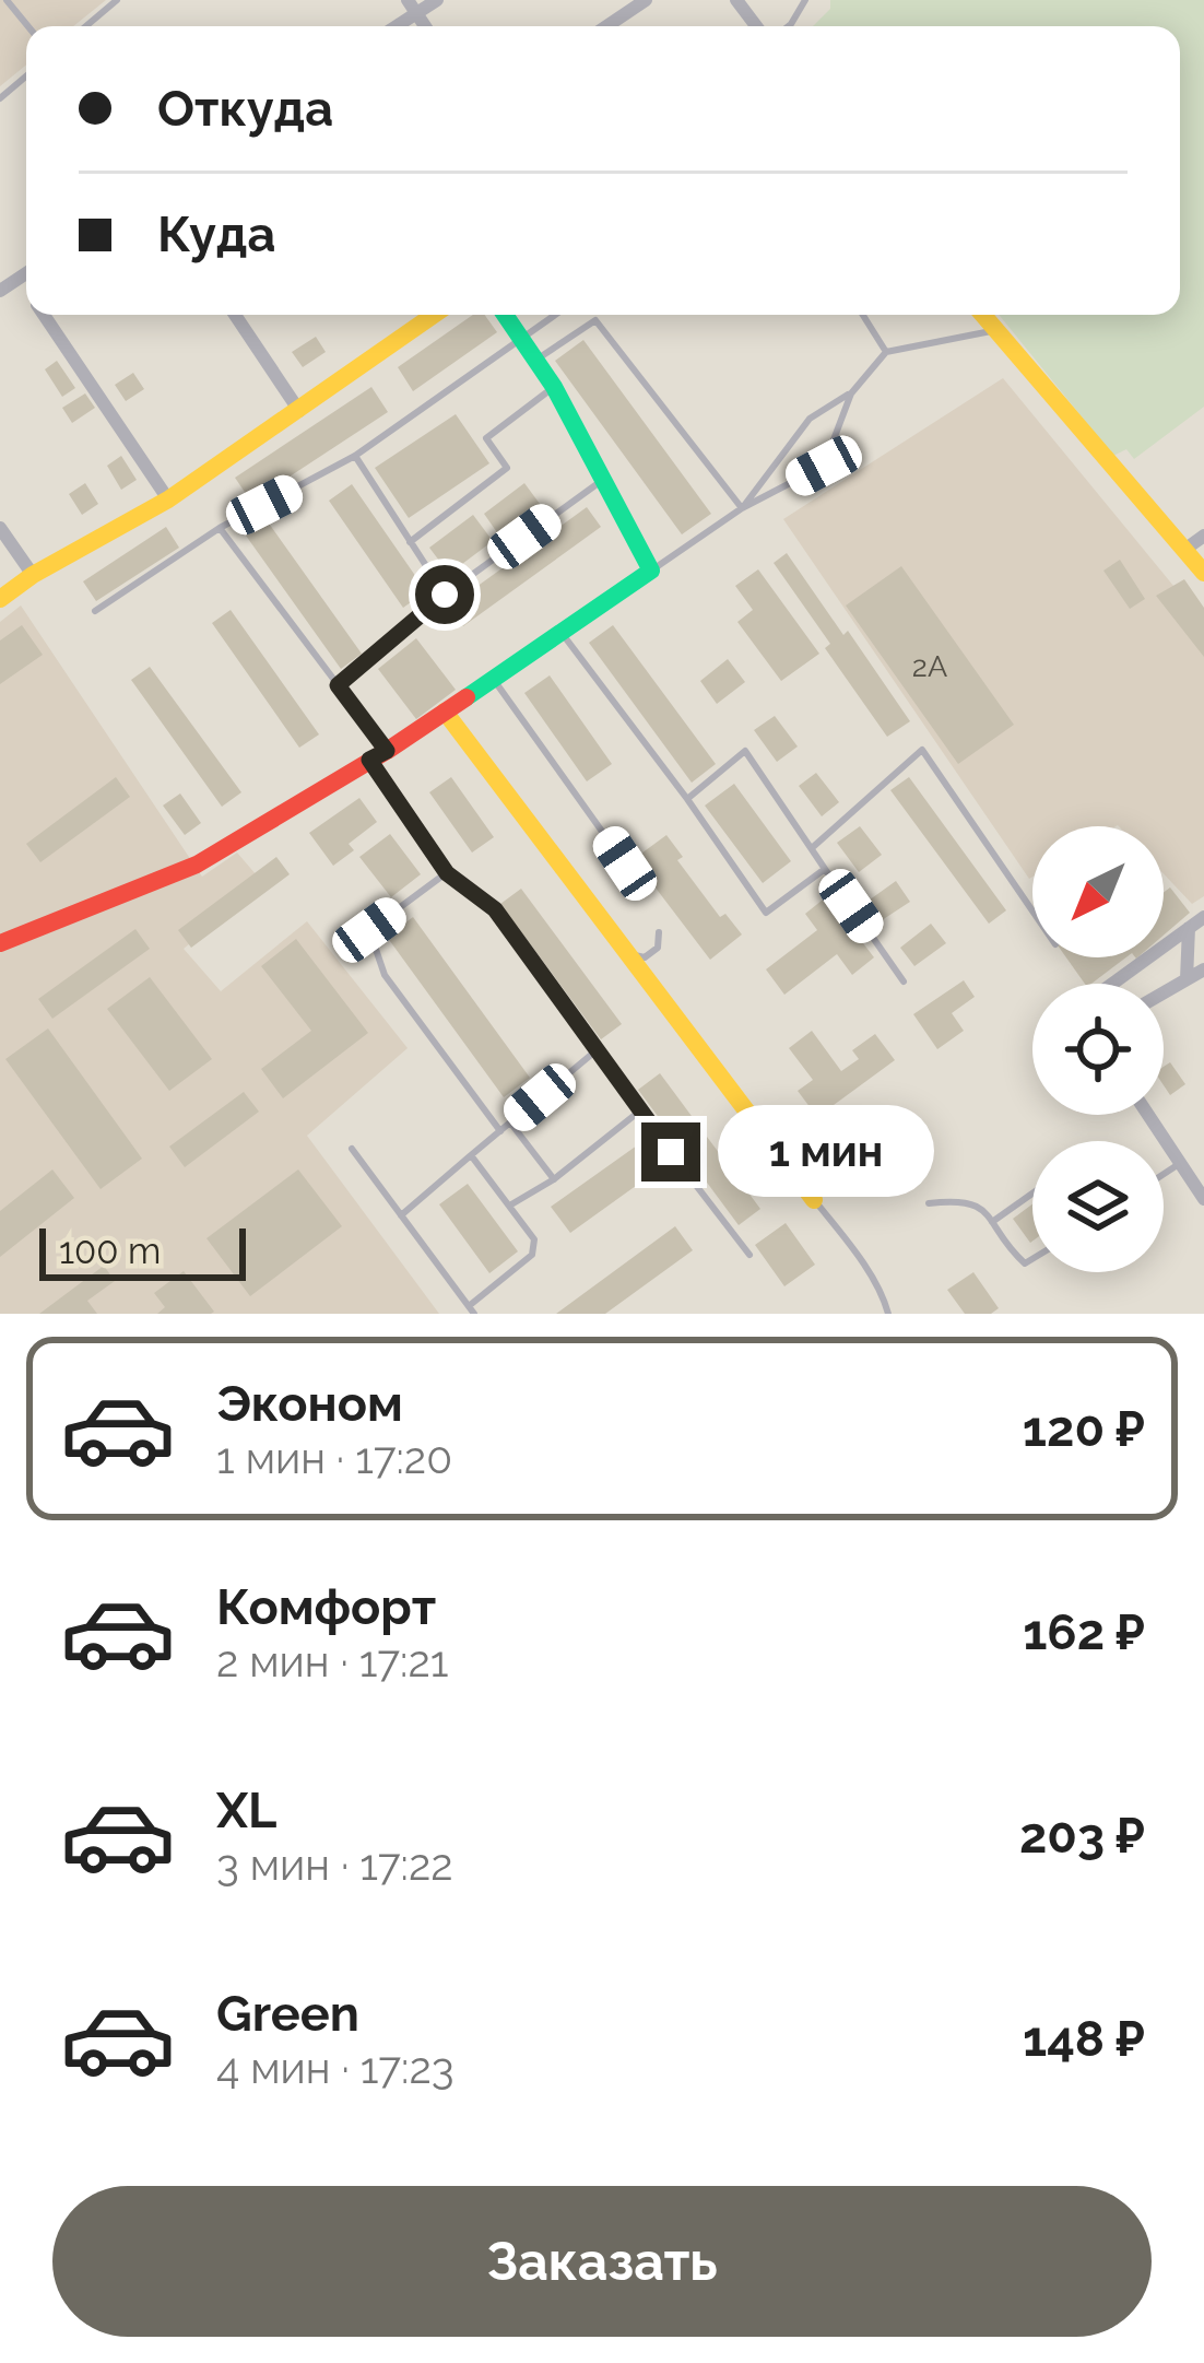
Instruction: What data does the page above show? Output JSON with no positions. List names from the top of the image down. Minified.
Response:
{"house_numbers":["2А"],"scale_bar":"100 m","north":"bottom left","page":{"banner":["Откуда","Куда"],"bubble":"1 мин","scale":"100 m","list":[{"name":"Эконом","note":"1 мин · 17:20","value":"120 ₽"},{"name":"Комфорт","note":"2 мин · 17:21","value":"162 ₽"},{"name":"XL","note":"3 мин · 17:22","value":"203 ₽"},{"name":"Green","note":"4 мин · 17:23","value":"148 ₽"}],"buttons":"Заказать"}}
